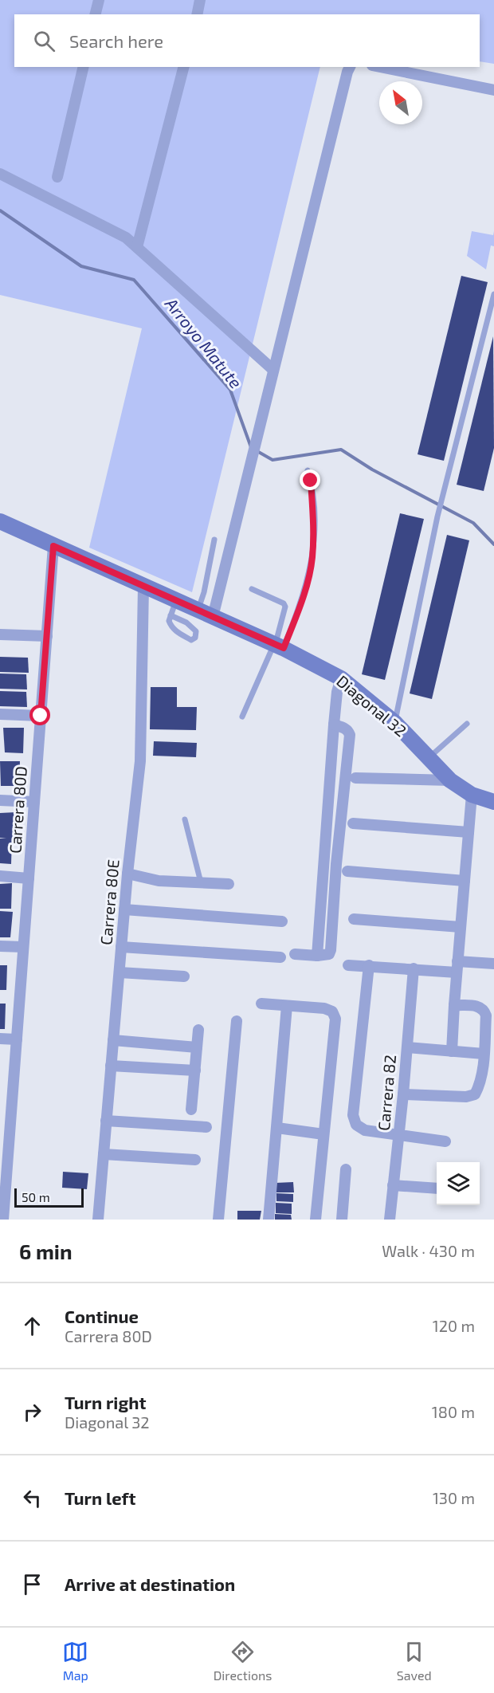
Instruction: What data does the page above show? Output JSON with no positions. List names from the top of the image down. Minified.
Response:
{"streets":{"street":["Diagonal 32","Carrera 80D","Carrera 80E","Carrera 82"]},"crossings":[["Diagonal 32","Carrera 80D"],["Diagonal 32","Carrera 80E"]],"water":["Arroyo Matute"],"scale_bar":"50 m","north":"top left","page":{"search":"Search here","scale":"50 m","heading":["6 min","Walk · 430 m"],"list":[["Continue","Carrera 80D","120 m"],["Turn right","Diagonal 32","180 m"],["Turn left","130 m"],"Arrive at destination"],"nav":["Map","Directions","Saved"]}}
